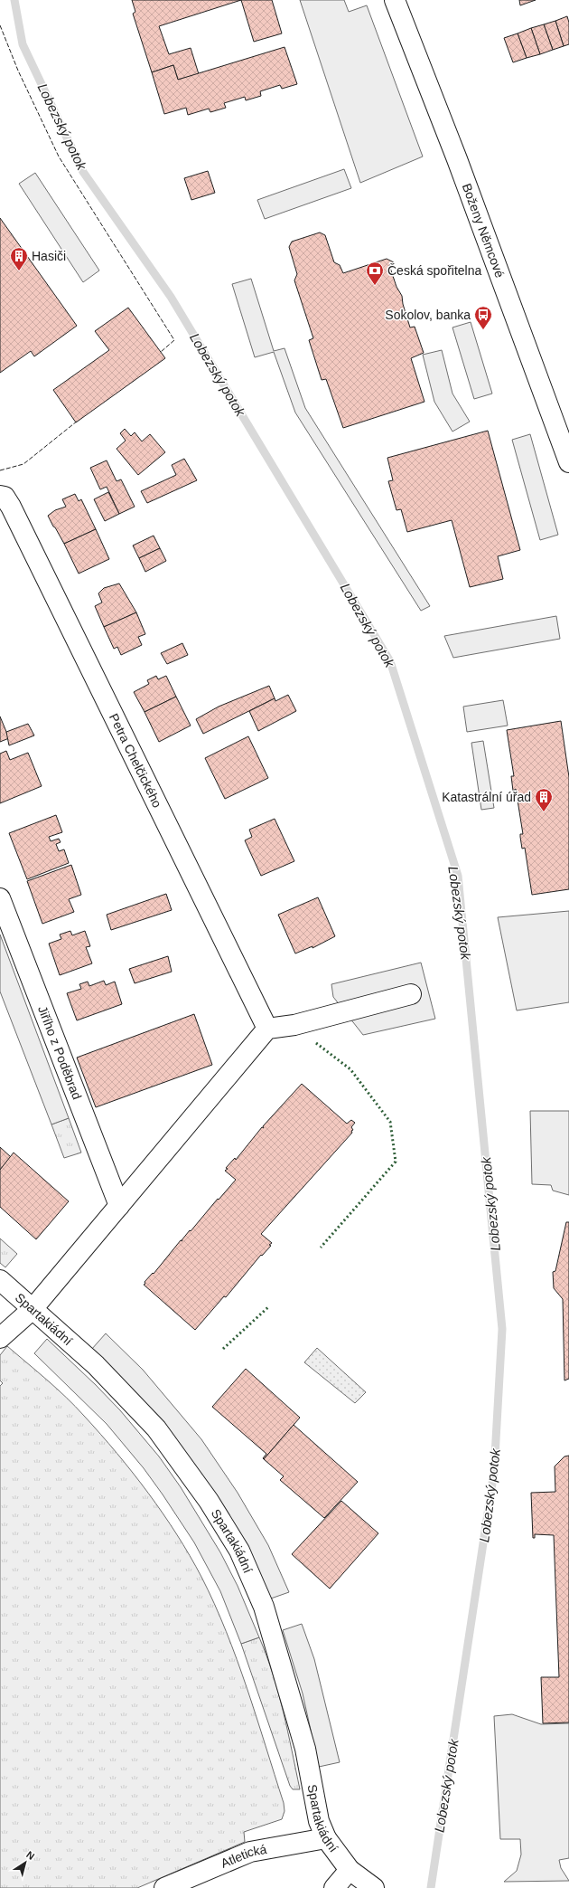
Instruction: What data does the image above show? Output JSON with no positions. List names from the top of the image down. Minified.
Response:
{"streets":{"street":["Boženy Němcové","Petra Chelčického","Jiřího z Poděbrad","Spartakiádní","Atletická"]},"crossings":[["Spartakiádní","Atletická"]],"water":["Lobezský potok"],"places":{"building":["Hasiči","Katastrální úřad"],"bank":["Česká spořitelna"],"bus stop":["Sokolov, banka"]},"north":"top right"}
